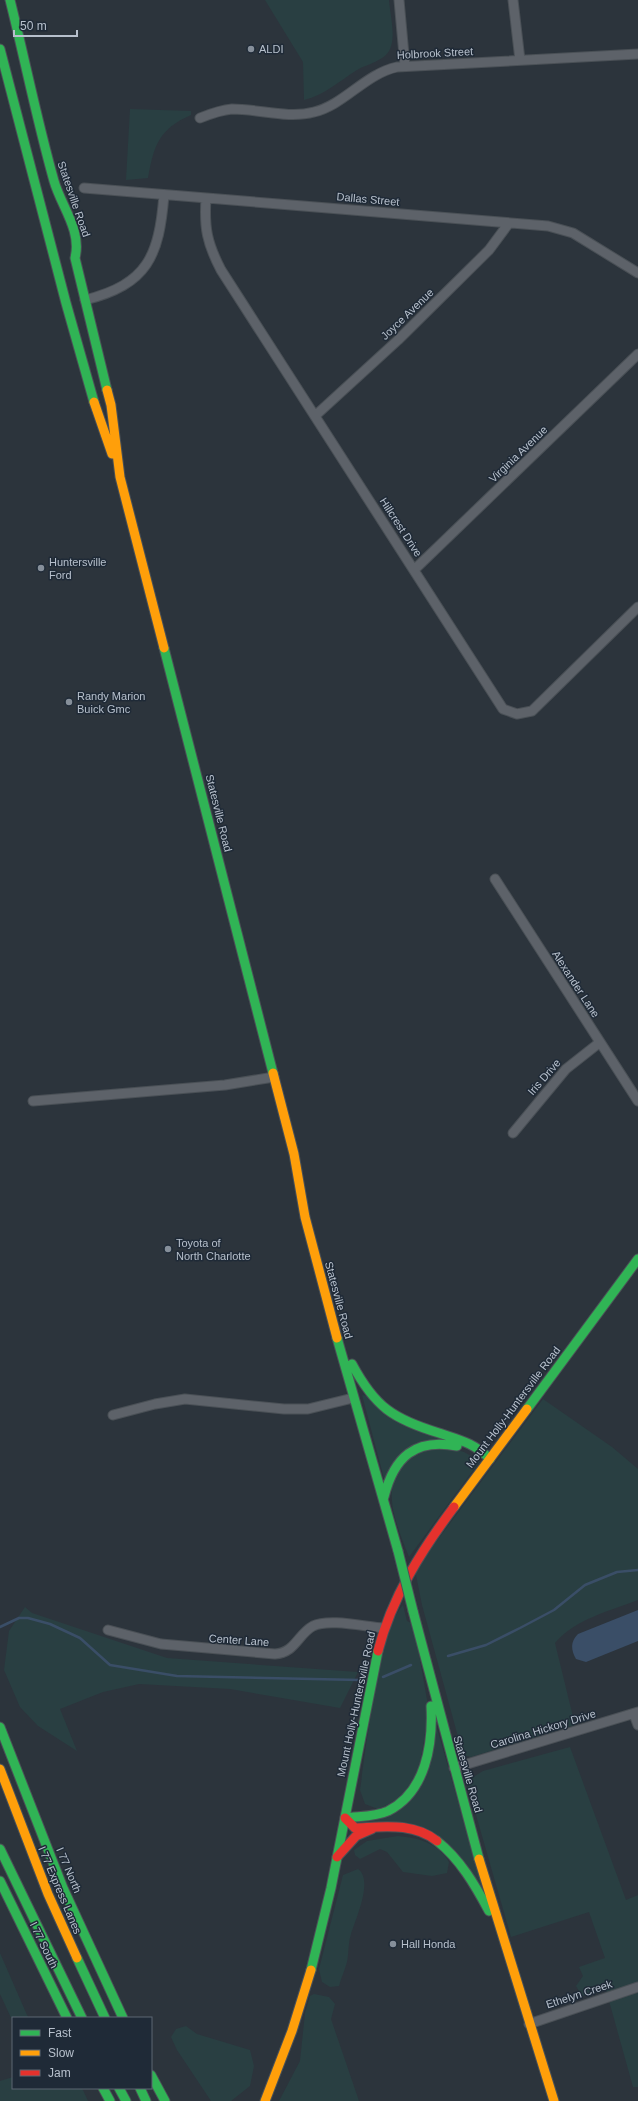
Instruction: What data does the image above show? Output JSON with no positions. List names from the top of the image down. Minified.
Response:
{"streets":{"main road":["Statesville Road","Mount Holly-Huntersville Road","I 77 North","I 77 Express Lanes","I 77 South"],"street":["Holbrook Street","Dallas Street","Joyce Avenue","Virginia Avenue","Hillcrest Drive","Alexander Lane","Iris Drive","Center Lane","Carolina Hickory Drive","Ethelyn Creek"]},"crossings":[["Statesville Road","Carolina Hickory Drive"],["Statesville Road","Ethelyn Creek"],["Dallas Street","Joyce Avenue"],["Dallas Street","Hillcrest Drive"],["Joyce Avenue","Hillcrest Drive"],["Virginia Avenue","Hillcrest Drive"],["Alexander Lane","Iris Drive"],["Mount Holly-Huntersville Road","Center Lane"]],"places":["ALDI","Huntersville Ford","Randy Marion Buick Gmc","Toyota of North Charlotte","Hall Honda"],"legend":["Fast","Slow","Jam"],"scale_bar":"50 m"}
